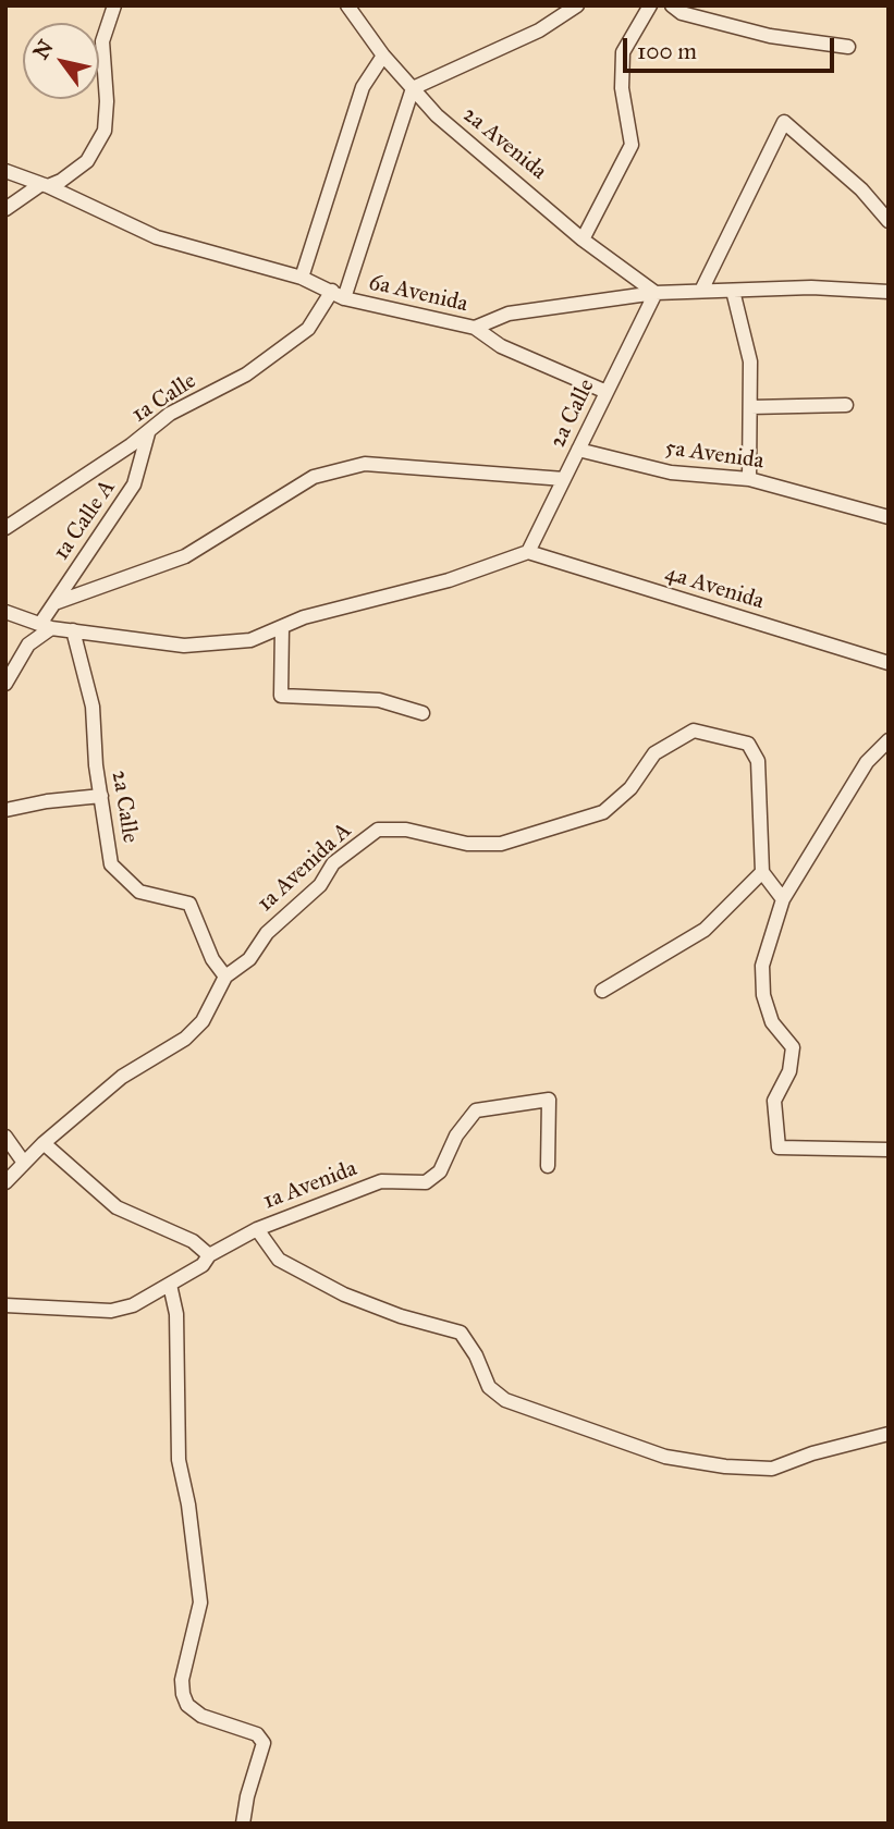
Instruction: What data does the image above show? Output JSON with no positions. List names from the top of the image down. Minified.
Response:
{"streets":{"street":["2a Avenida","6a Avenida","1a Calle","2a Calle","5a Avenida","1a Calle A","4a Avenida","1a Avenida A","1a Avenida"]},"crossings":[["2a Avenida","6a Avenida"],["2a Avenida","1a Calle"],["2a Avenida","2a Calle"],["6a Avenida","1a Calle"],["6a Avenida","2a Calle"],["1a Calle","1a Calle A"],["2a Calle","5a Avenida"],["2a Calle","4a Avenida"],["2a Calle","1a Avenida A"]],"scale_bar":"100 m","north":"top left"}
